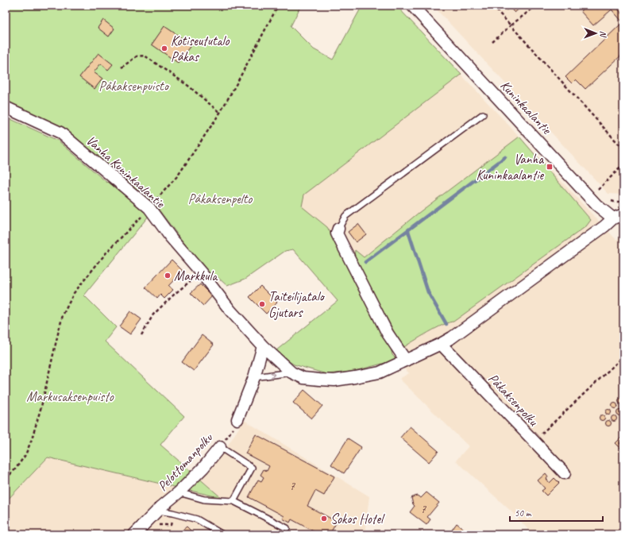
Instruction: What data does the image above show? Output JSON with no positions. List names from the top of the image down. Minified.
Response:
{"streets":{"street":["Kuninkaalantie","Vanha Kuninkaalantie","Påkaksenpolku","Pelottomanpolku"]},"crossings":[["Kuninkaalantie","Vanha Kuninkaalantie"],["Vanha Kuninkaalantie","Påkaksenpolku"]],"parks":["Påkaksenpuisto","Påkaksenpelto","Markusaksenpuisto"],"places":{"other":["Kotiseututalo Påkas","Markkula","Taiteilijatalo Gjutars","Sokos Hotel"],"transit":["Vanha Kuninkaalantie"]},"house_numbers":["7","7"],"scale_bar":"50 m","north":"right"}
